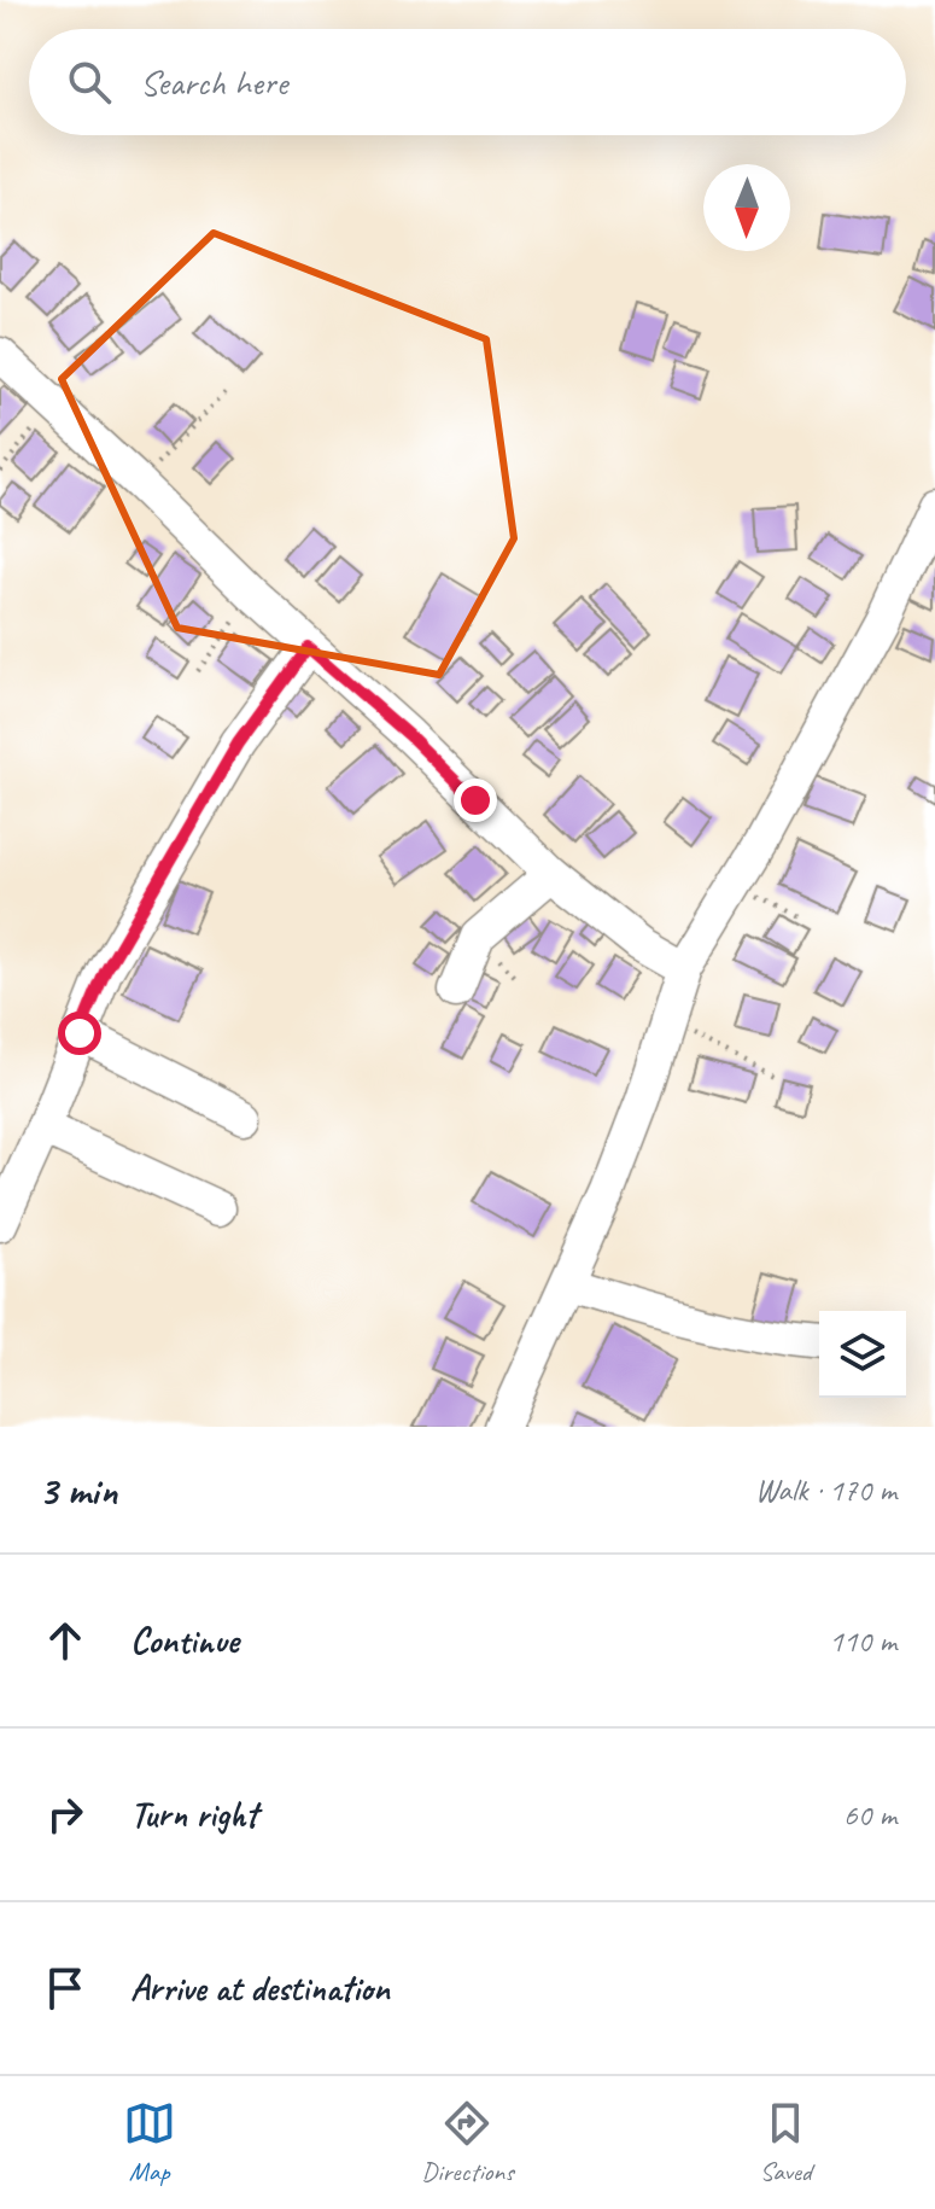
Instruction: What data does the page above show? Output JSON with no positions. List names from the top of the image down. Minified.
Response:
{"north":"bottom","page":{"search":"Search here","heading":["3 min","Walk · 170 m"],"list":[["Continue","110 m"],["Turn right","60 m"],"Arrive at destination"],"nav":["Map","Directions","Saved"]}}
